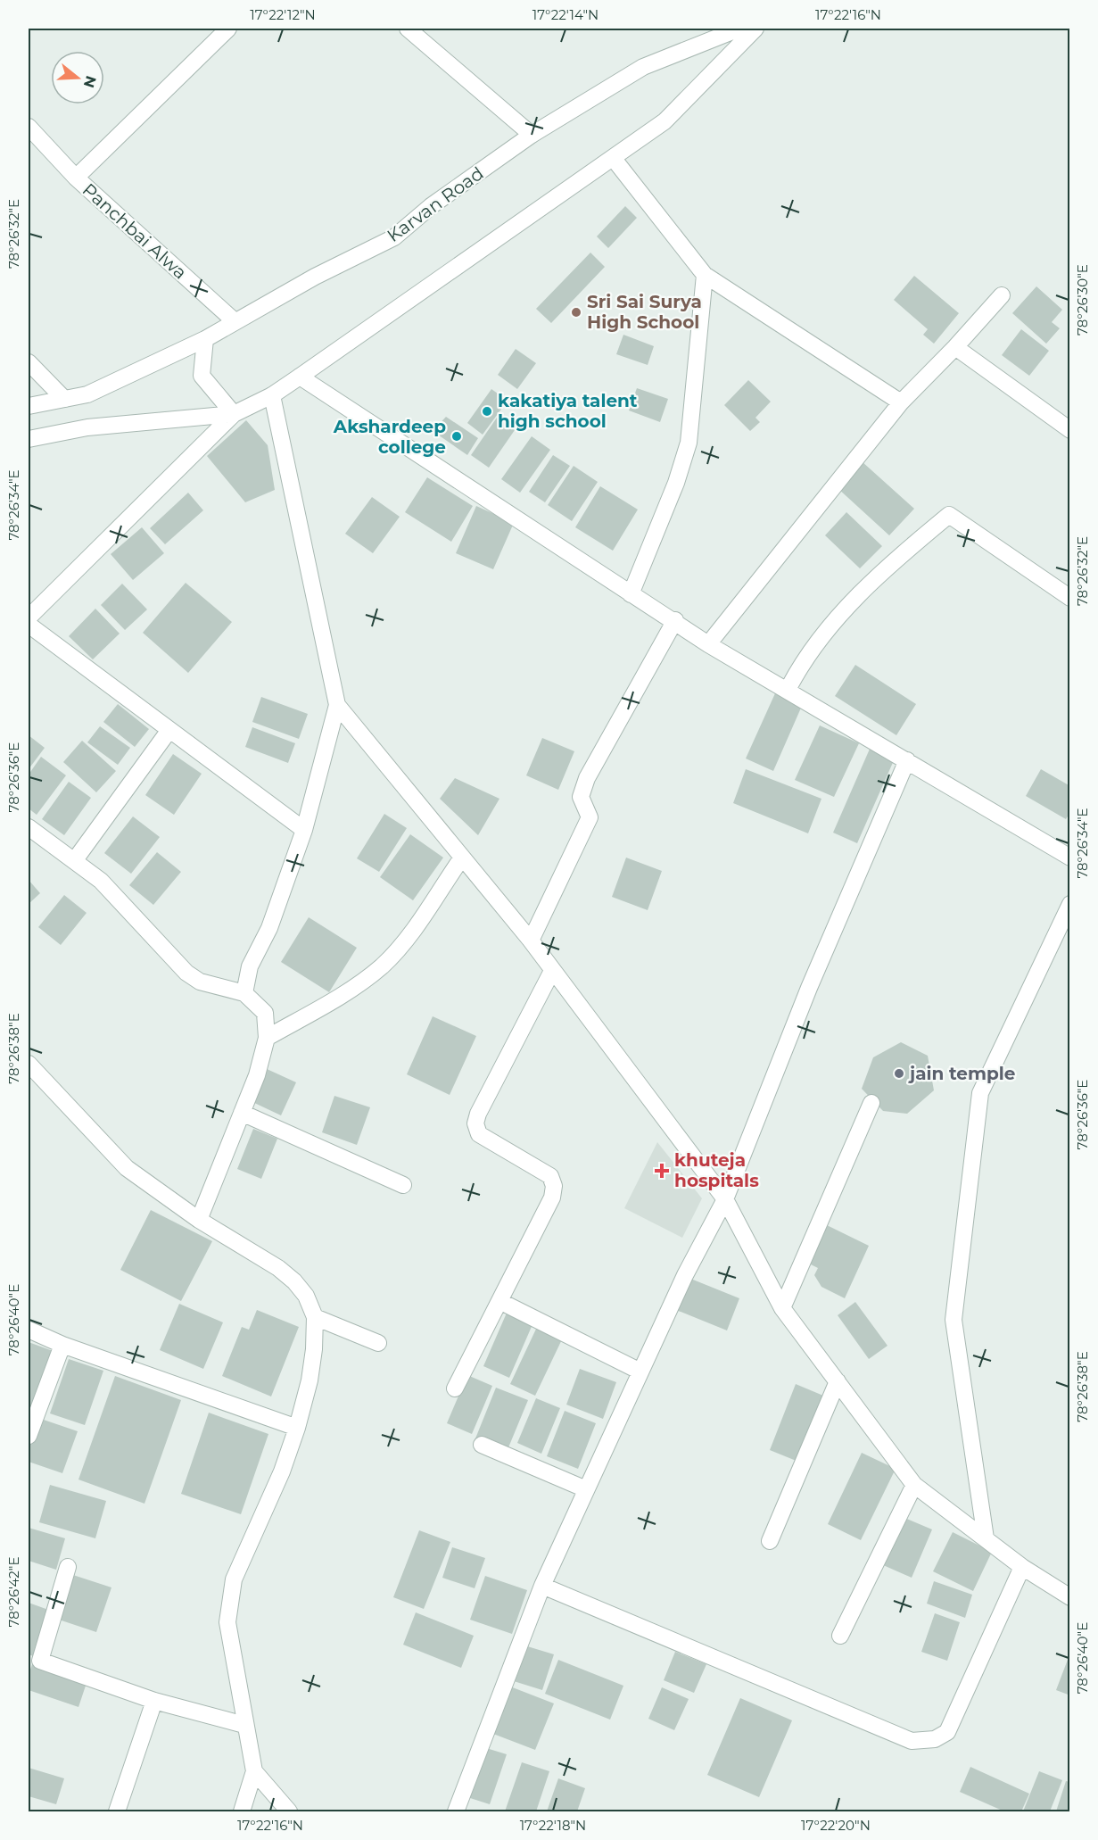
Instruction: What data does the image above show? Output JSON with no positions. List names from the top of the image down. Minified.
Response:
{"streets":{"street":["Karvan Road","Panchbai Alwa"]},"crossings":[["Karvan Road","Panchbai Alwa"]],"places":{"other":["Sri Sai Surya High School","kakatiya talent high school","Akshardeep college","jain temple"],"health":["khuteja hospitals"]},"north":"right","coordinates":["17°22'12\"N","17°22'14\"N","17°22'16\"N","78°26'32\"E","78°26'30\"E","78°26'34\"E","78°26'36\"E","78°26'38\"E","78°26'40\"E","78°26'42\"E","17°22'18\"N","17°22'20\"N"]}
